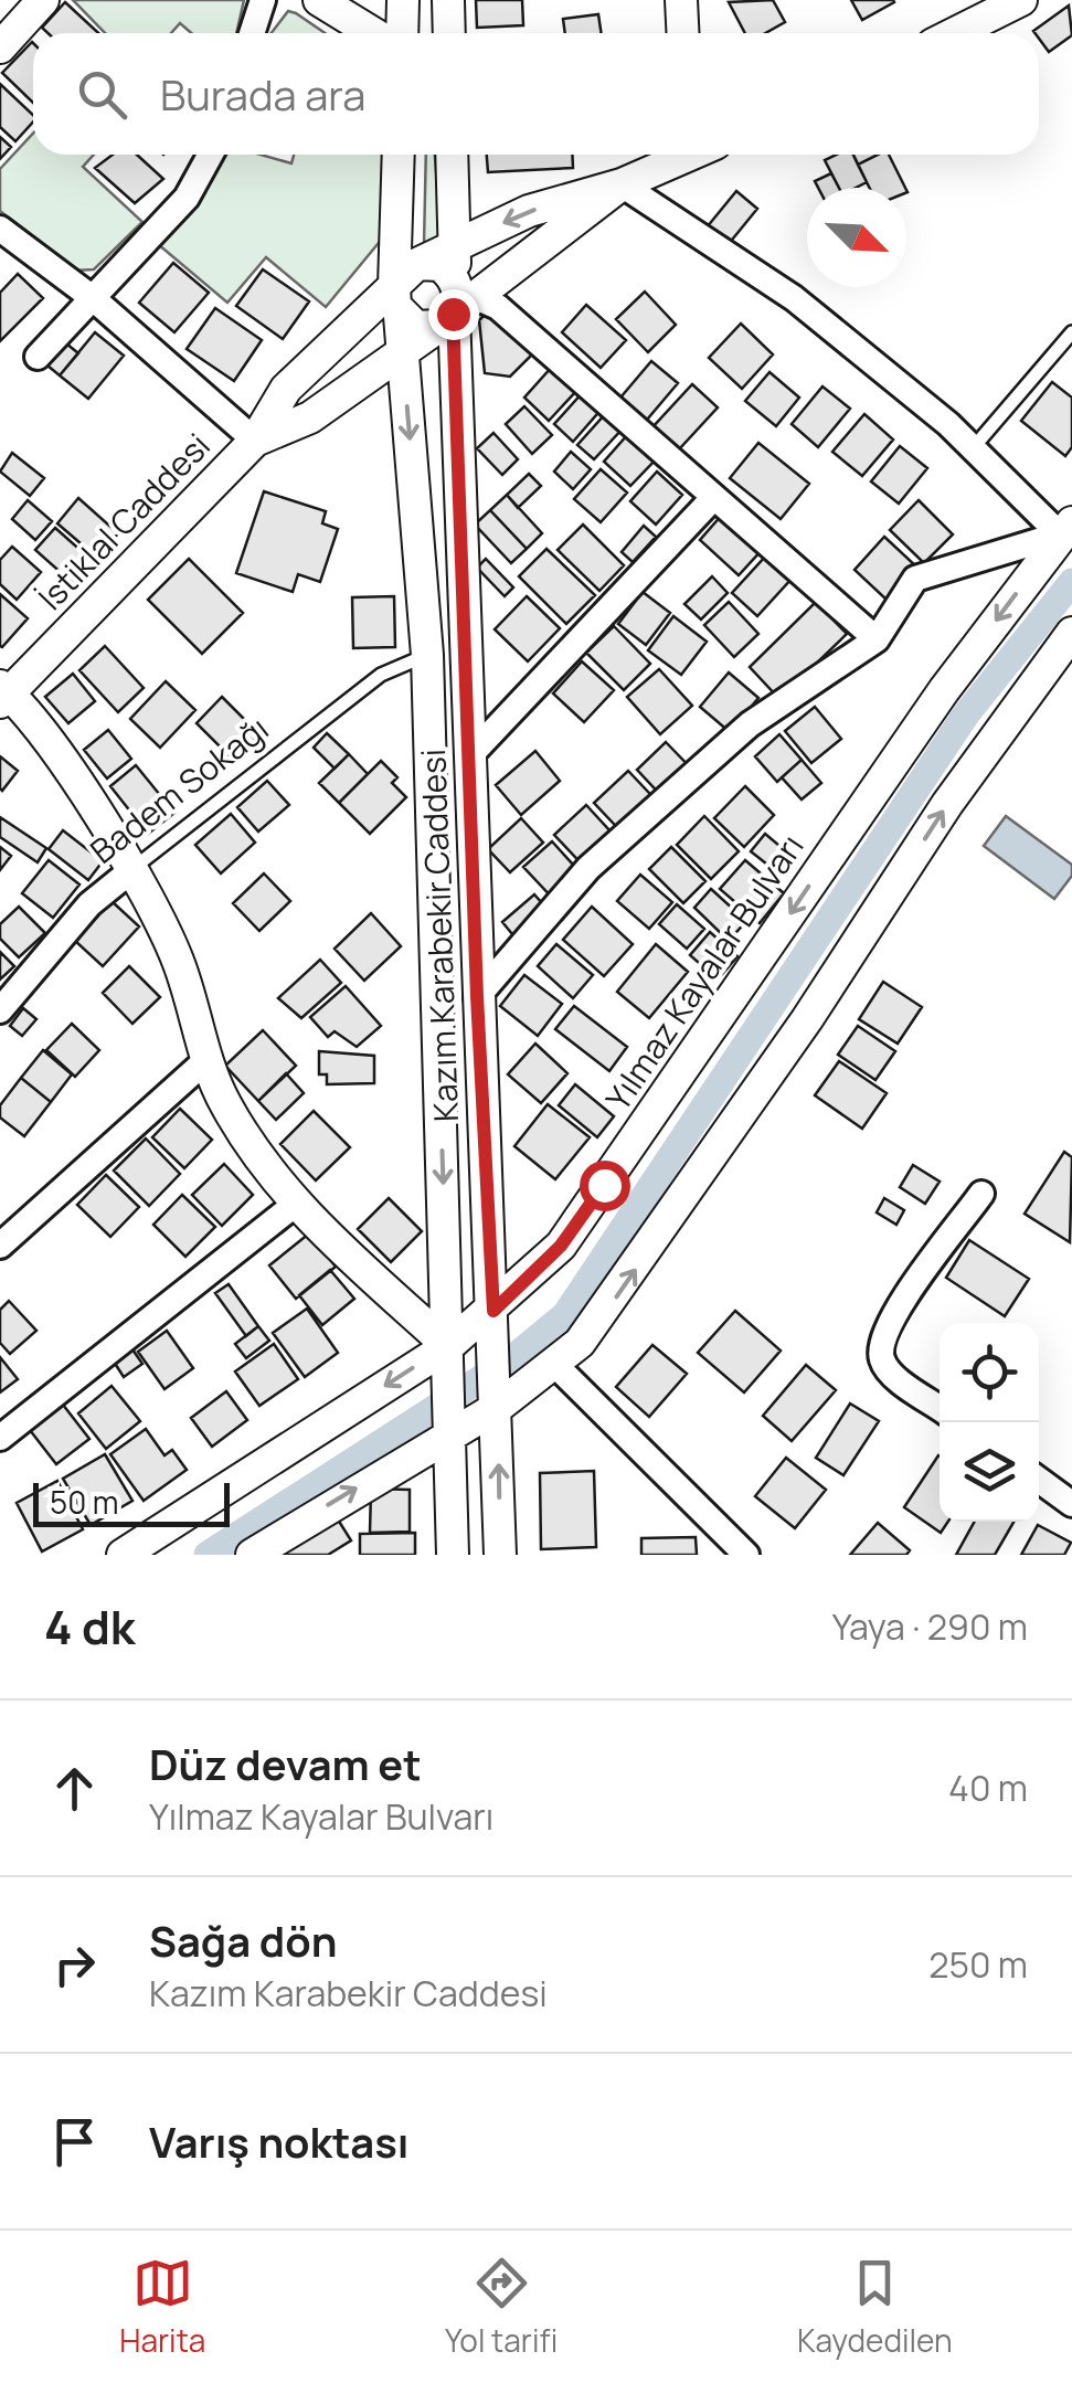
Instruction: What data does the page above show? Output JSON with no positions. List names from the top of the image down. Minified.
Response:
{"streets":{"street":["İstiklal Caddesi","Badem Sokağı","Kazım Karabekir Caddesi","Yılmaz Kayalar Bulvarı"]},"crossings":[["İstiklal Caddesi","Kazım Karabekir Caddesi"],["Badem Sokağı","Kazım Karabekir Caddesi"],["Kazım Karabekir Caddesi","Yılmaz Kayalar Bulvarı"]],"scale_bar":"50 m","north":"bottom right","page":{"search":"Burada ara","scale":"50 m","heading":["4 dk","Yaya · 290 m"],"list":[["Düz devam et","Yılmaz Kayalar Bulvarı","40 m"],["Sağa dön","Kazım Karabekir Caddesi","250 m"],"Varış noktası"],"nav":["Harita","Yol tarifi","Kaydedilen"]}}
